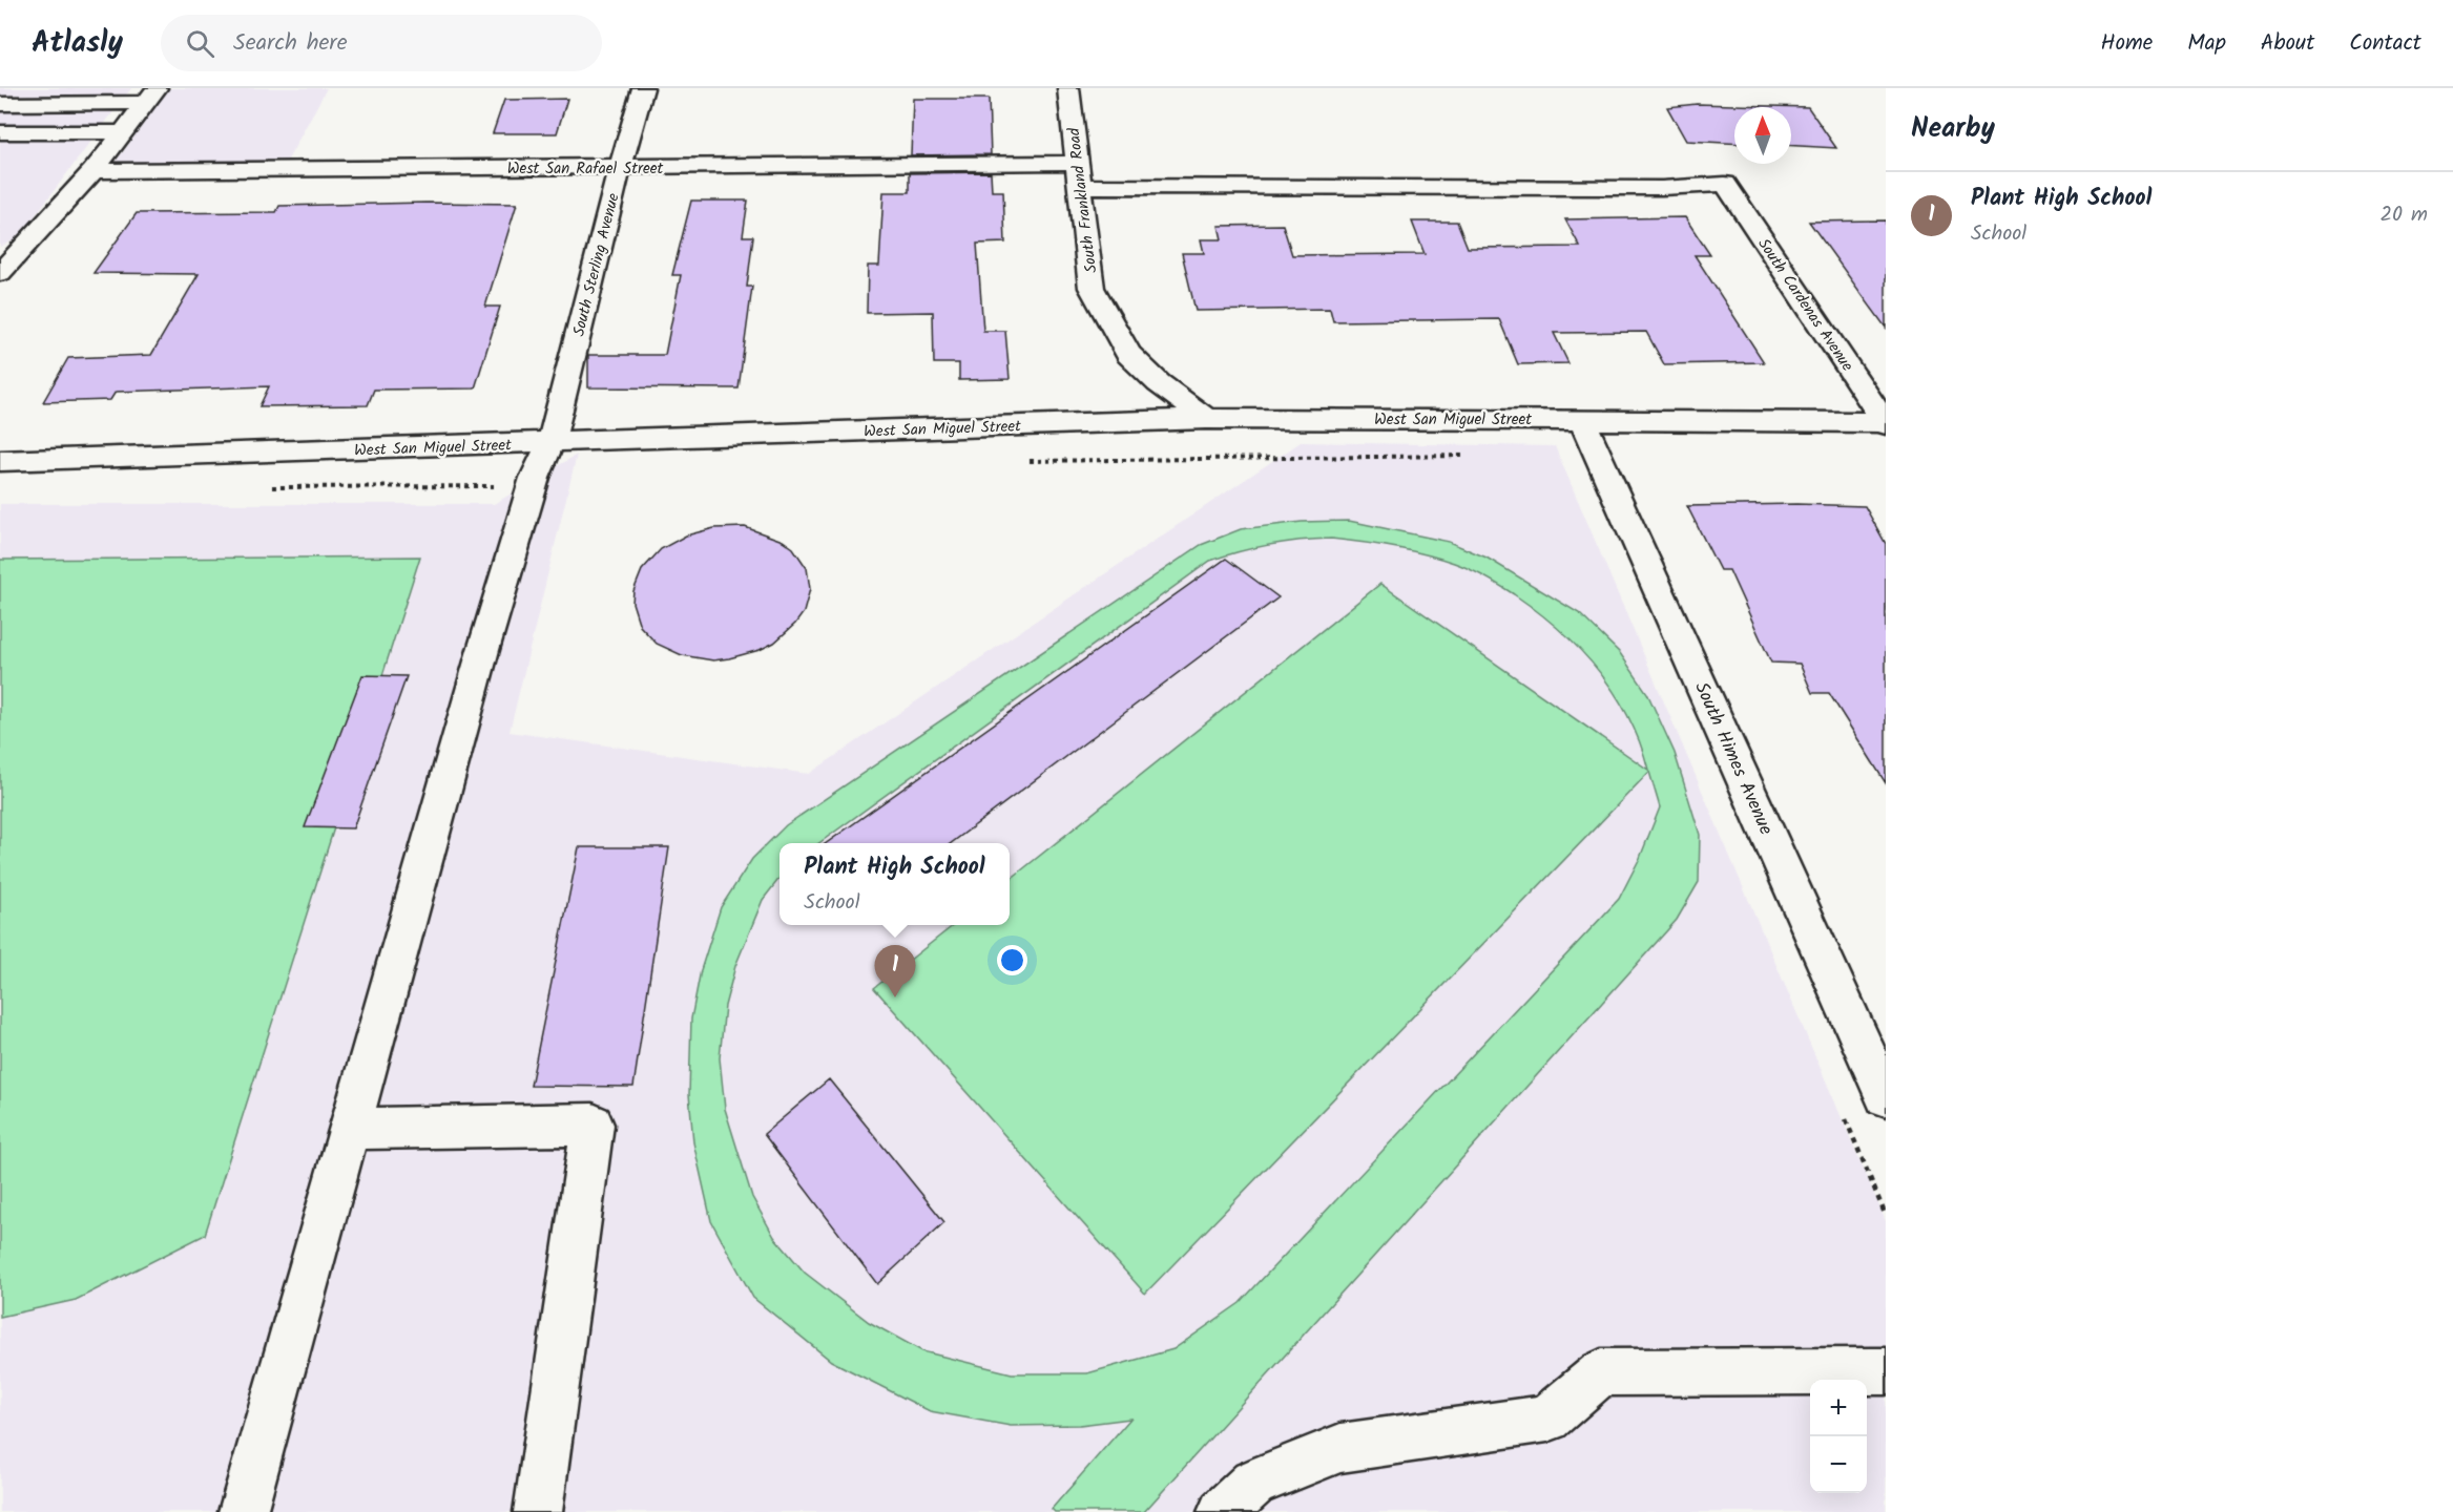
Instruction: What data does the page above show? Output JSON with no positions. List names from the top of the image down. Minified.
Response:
{"streets":{"street":["West San Rafael Street","South Frankland Road","South Sterling Avenue","South Cardenas Avenue","West San Miguel Street","South Himes Avenue"]},"crossings":[["West San Rafael Street","South Frankland Road"],["West San Rafael Street","South Sterling Avenue"],["West San Rafael Street","South Cardenas Avenue"],["South Frankland Road","West San Miguel Street"],["South Sterling Avenue","West San Miguel Street"],["South Cardenas Avenue","West San Miguel Street"],["West San Miguel Street","South Himes Avenue"]],"north":"top","page":{"header":"Atlasly","search":"Search here","nav":["Home","Map","About","Contact"],"heading":"Nearby","list":[{"mark":"1","name":"Plant High School","note":"School","value":"20 m"}],"popup":["Plant High School","School"],"pins":"1","map_buttons":["+","−"]}}
